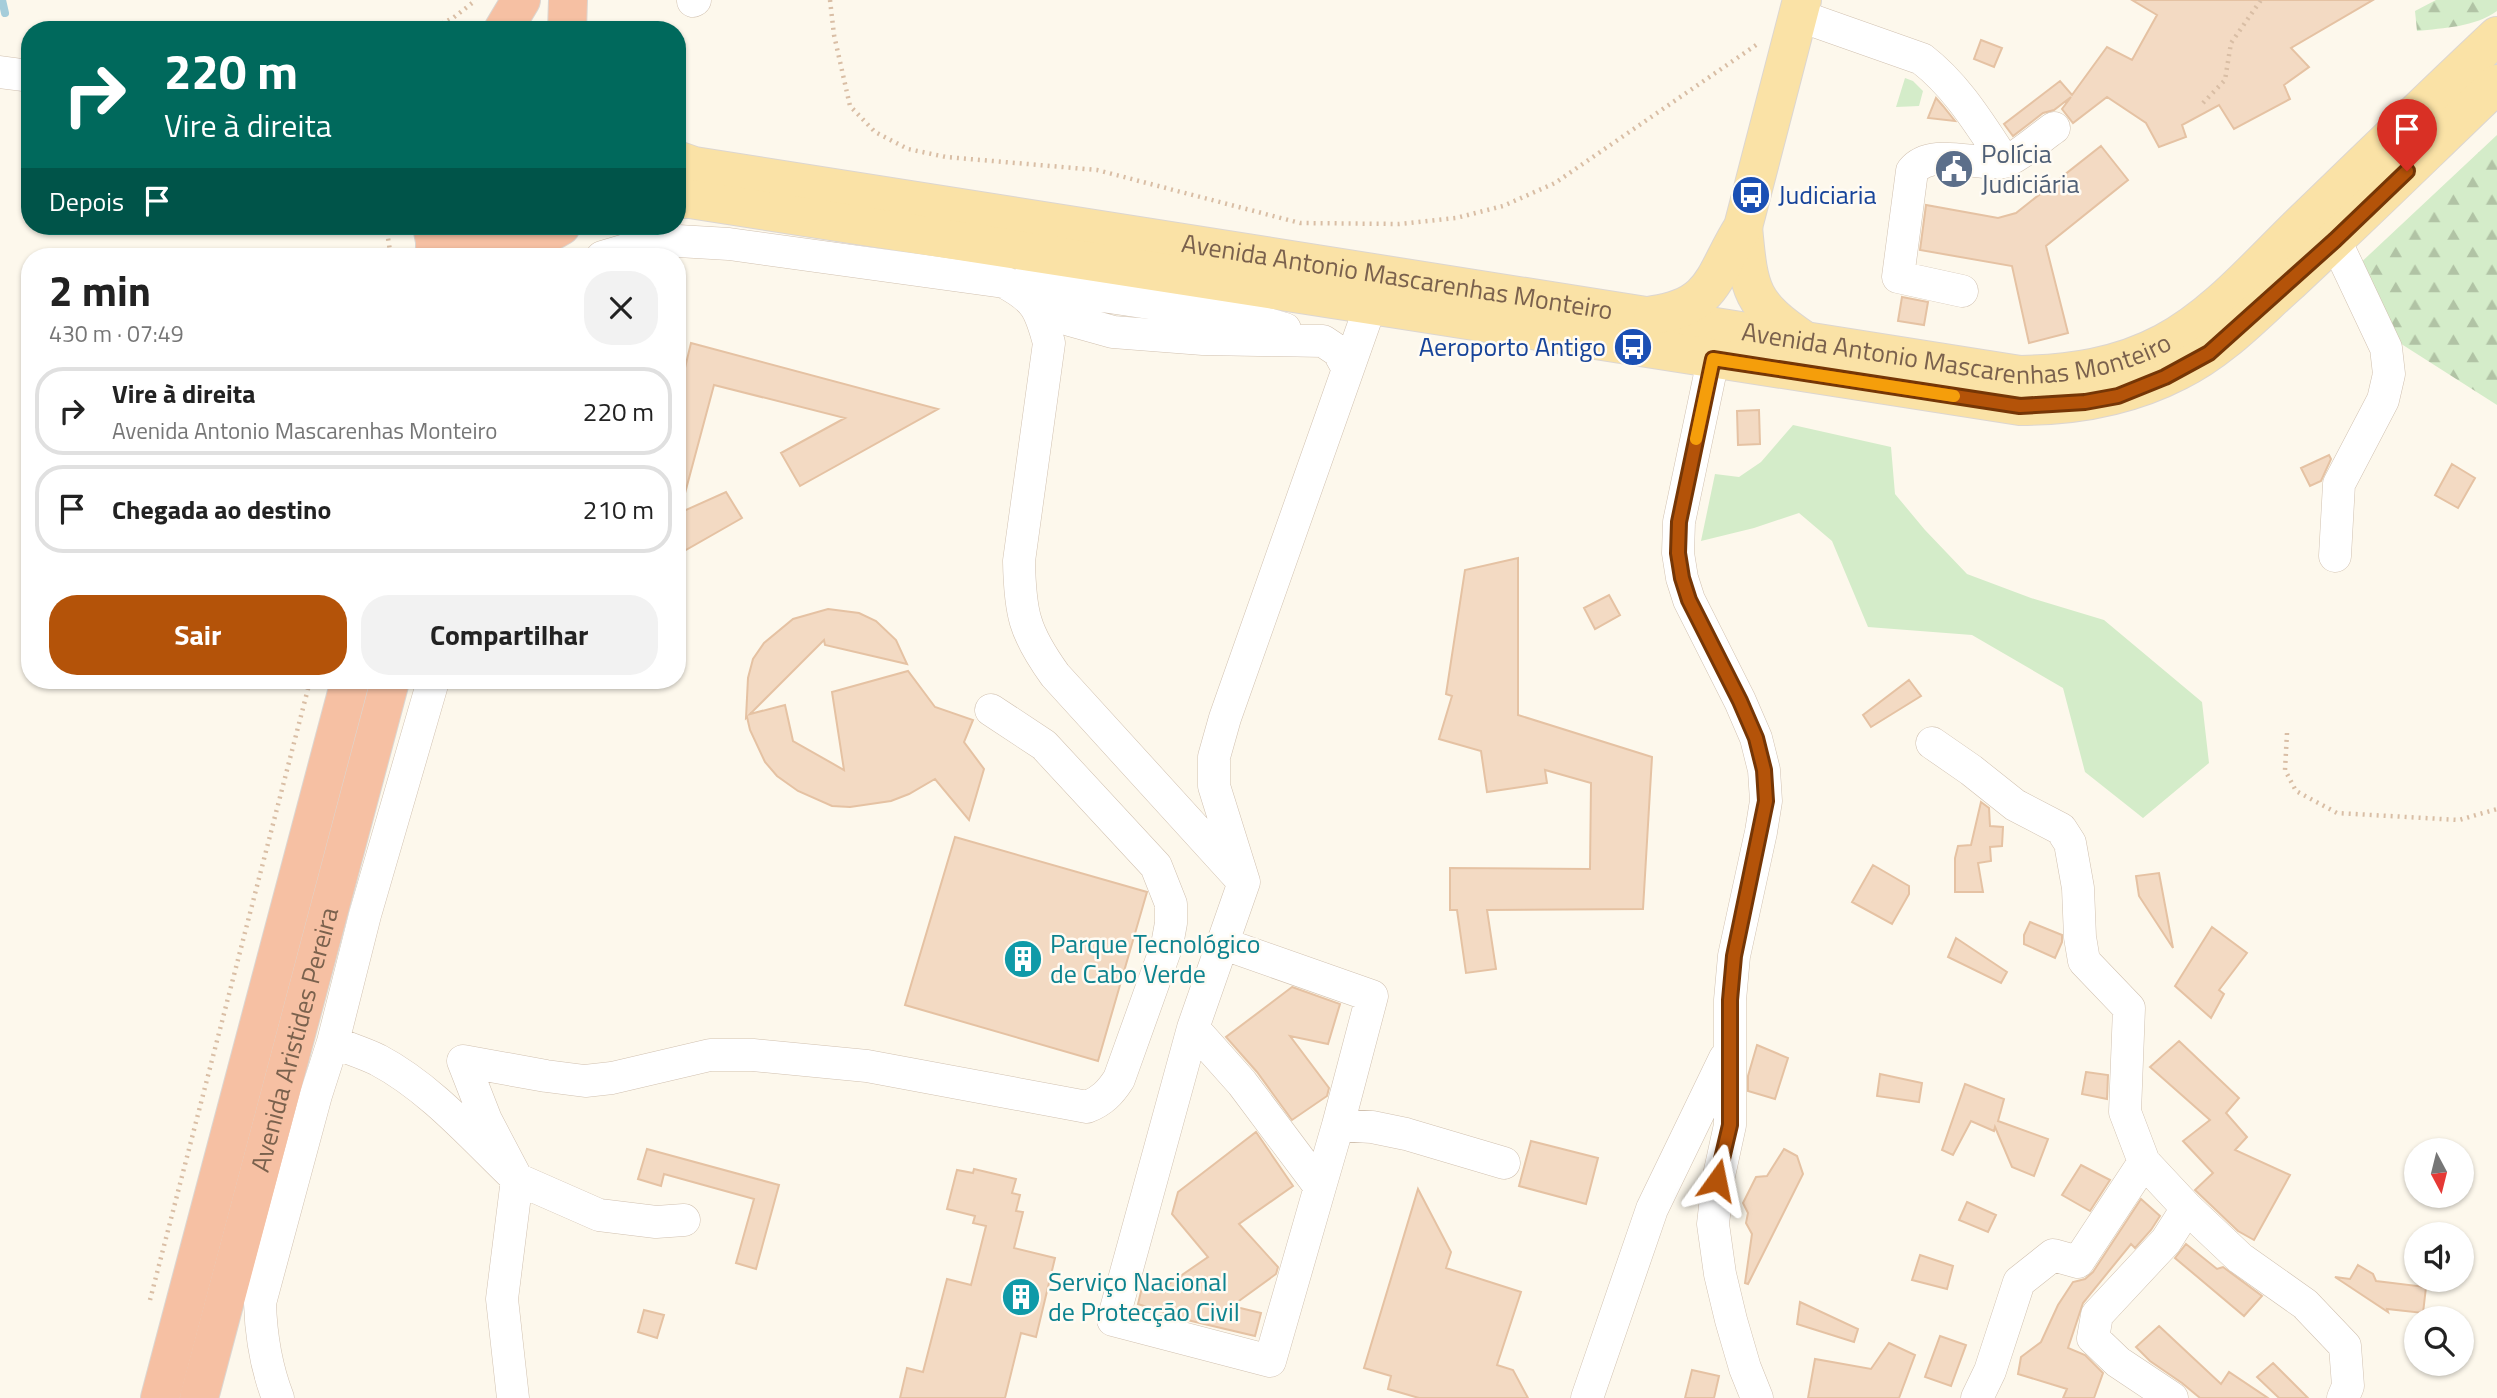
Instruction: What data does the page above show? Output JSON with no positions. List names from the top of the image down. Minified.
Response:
{"streets":{"highway":["Avenida Aristides Pereira"],"main road":["Avenida Antonio Mascarenhas Monteiro"]},"places":{"public building":["Polícia Judiciária"],"bus stop":["Judiciaria","Aeroporto Antigo"],"building":["Parque Tecnológico de Cabo Verde","Serviço Nacional de Protecção Civil"]},"north":"bottom","page":{"turn":["220 m","Vire à direita"],"then":"Depois","heading":["2 min","430 m · 07:49"],"list":[{"name":"Vire à direita","note":"Avenida Antonio Mascarenhas Monteiro","value":"220 m"},{"name":"Chegada ao destino","value":"210 m"}],"buttons":["Sair","Compartilhar"]}}
